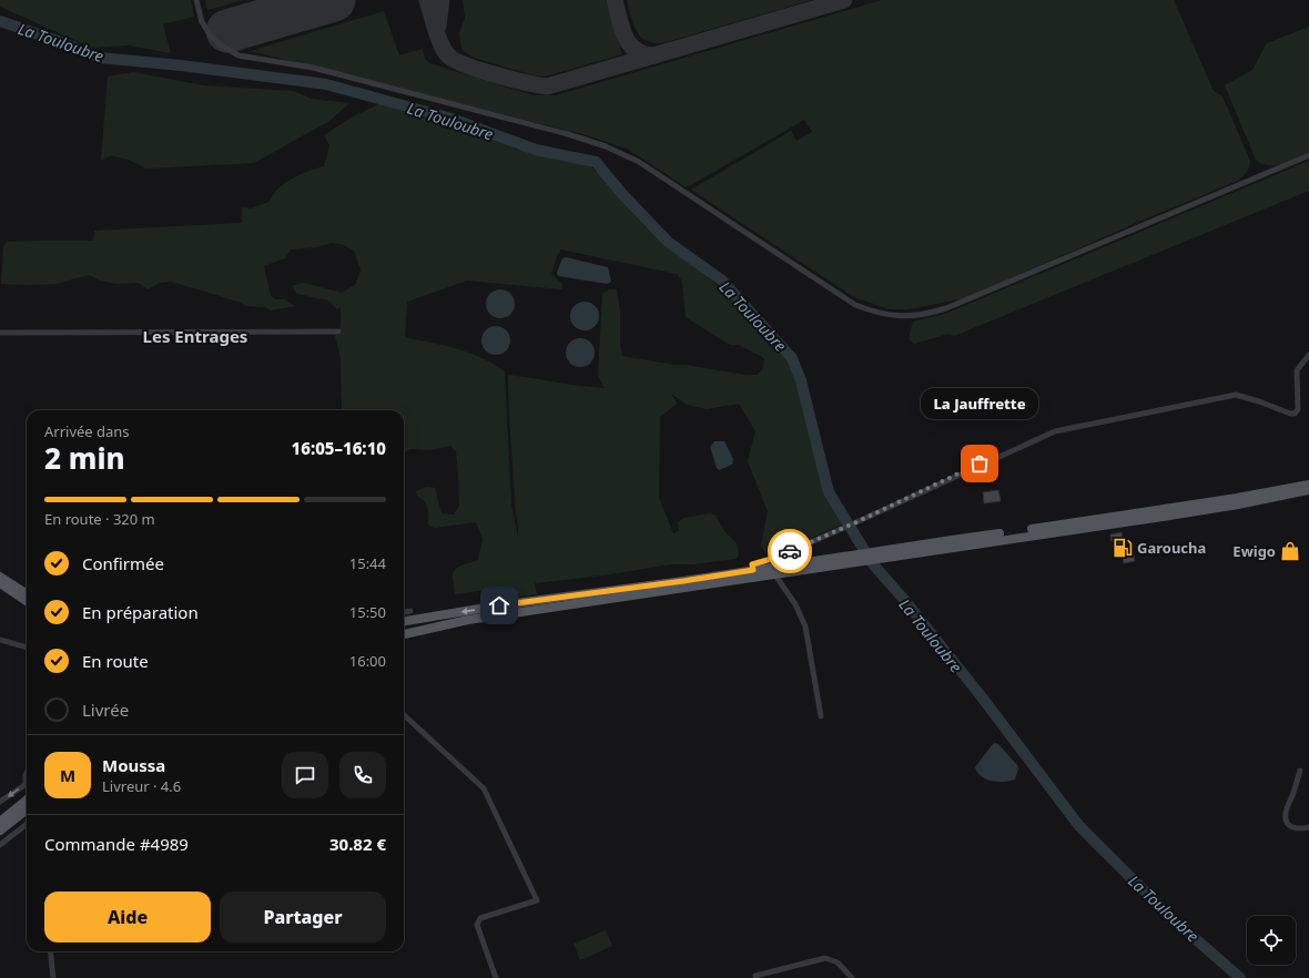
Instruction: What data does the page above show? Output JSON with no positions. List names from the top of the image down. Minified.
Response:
{"districts":["Les Entrages"],"water":["La Touloubre"],"places":{"other":["La Jauffrette"],"fuel station":["Garoucha"],"shop":["Ewigo"]},"page":{"bubble":"La Jauffrette","heading":["2 min","Arrivée dans","16:05–16:10"],"panel":["Moussa","Livreur · 4.6","Commande #4989","30.82 €"],"bar":"En route · 320 m","list":[["Confirmée","15:44"],["En préparation","15:50"],["En route","16:00"],"Livrée"],"round":"M","buttons":["Aide","Partager"]}}
